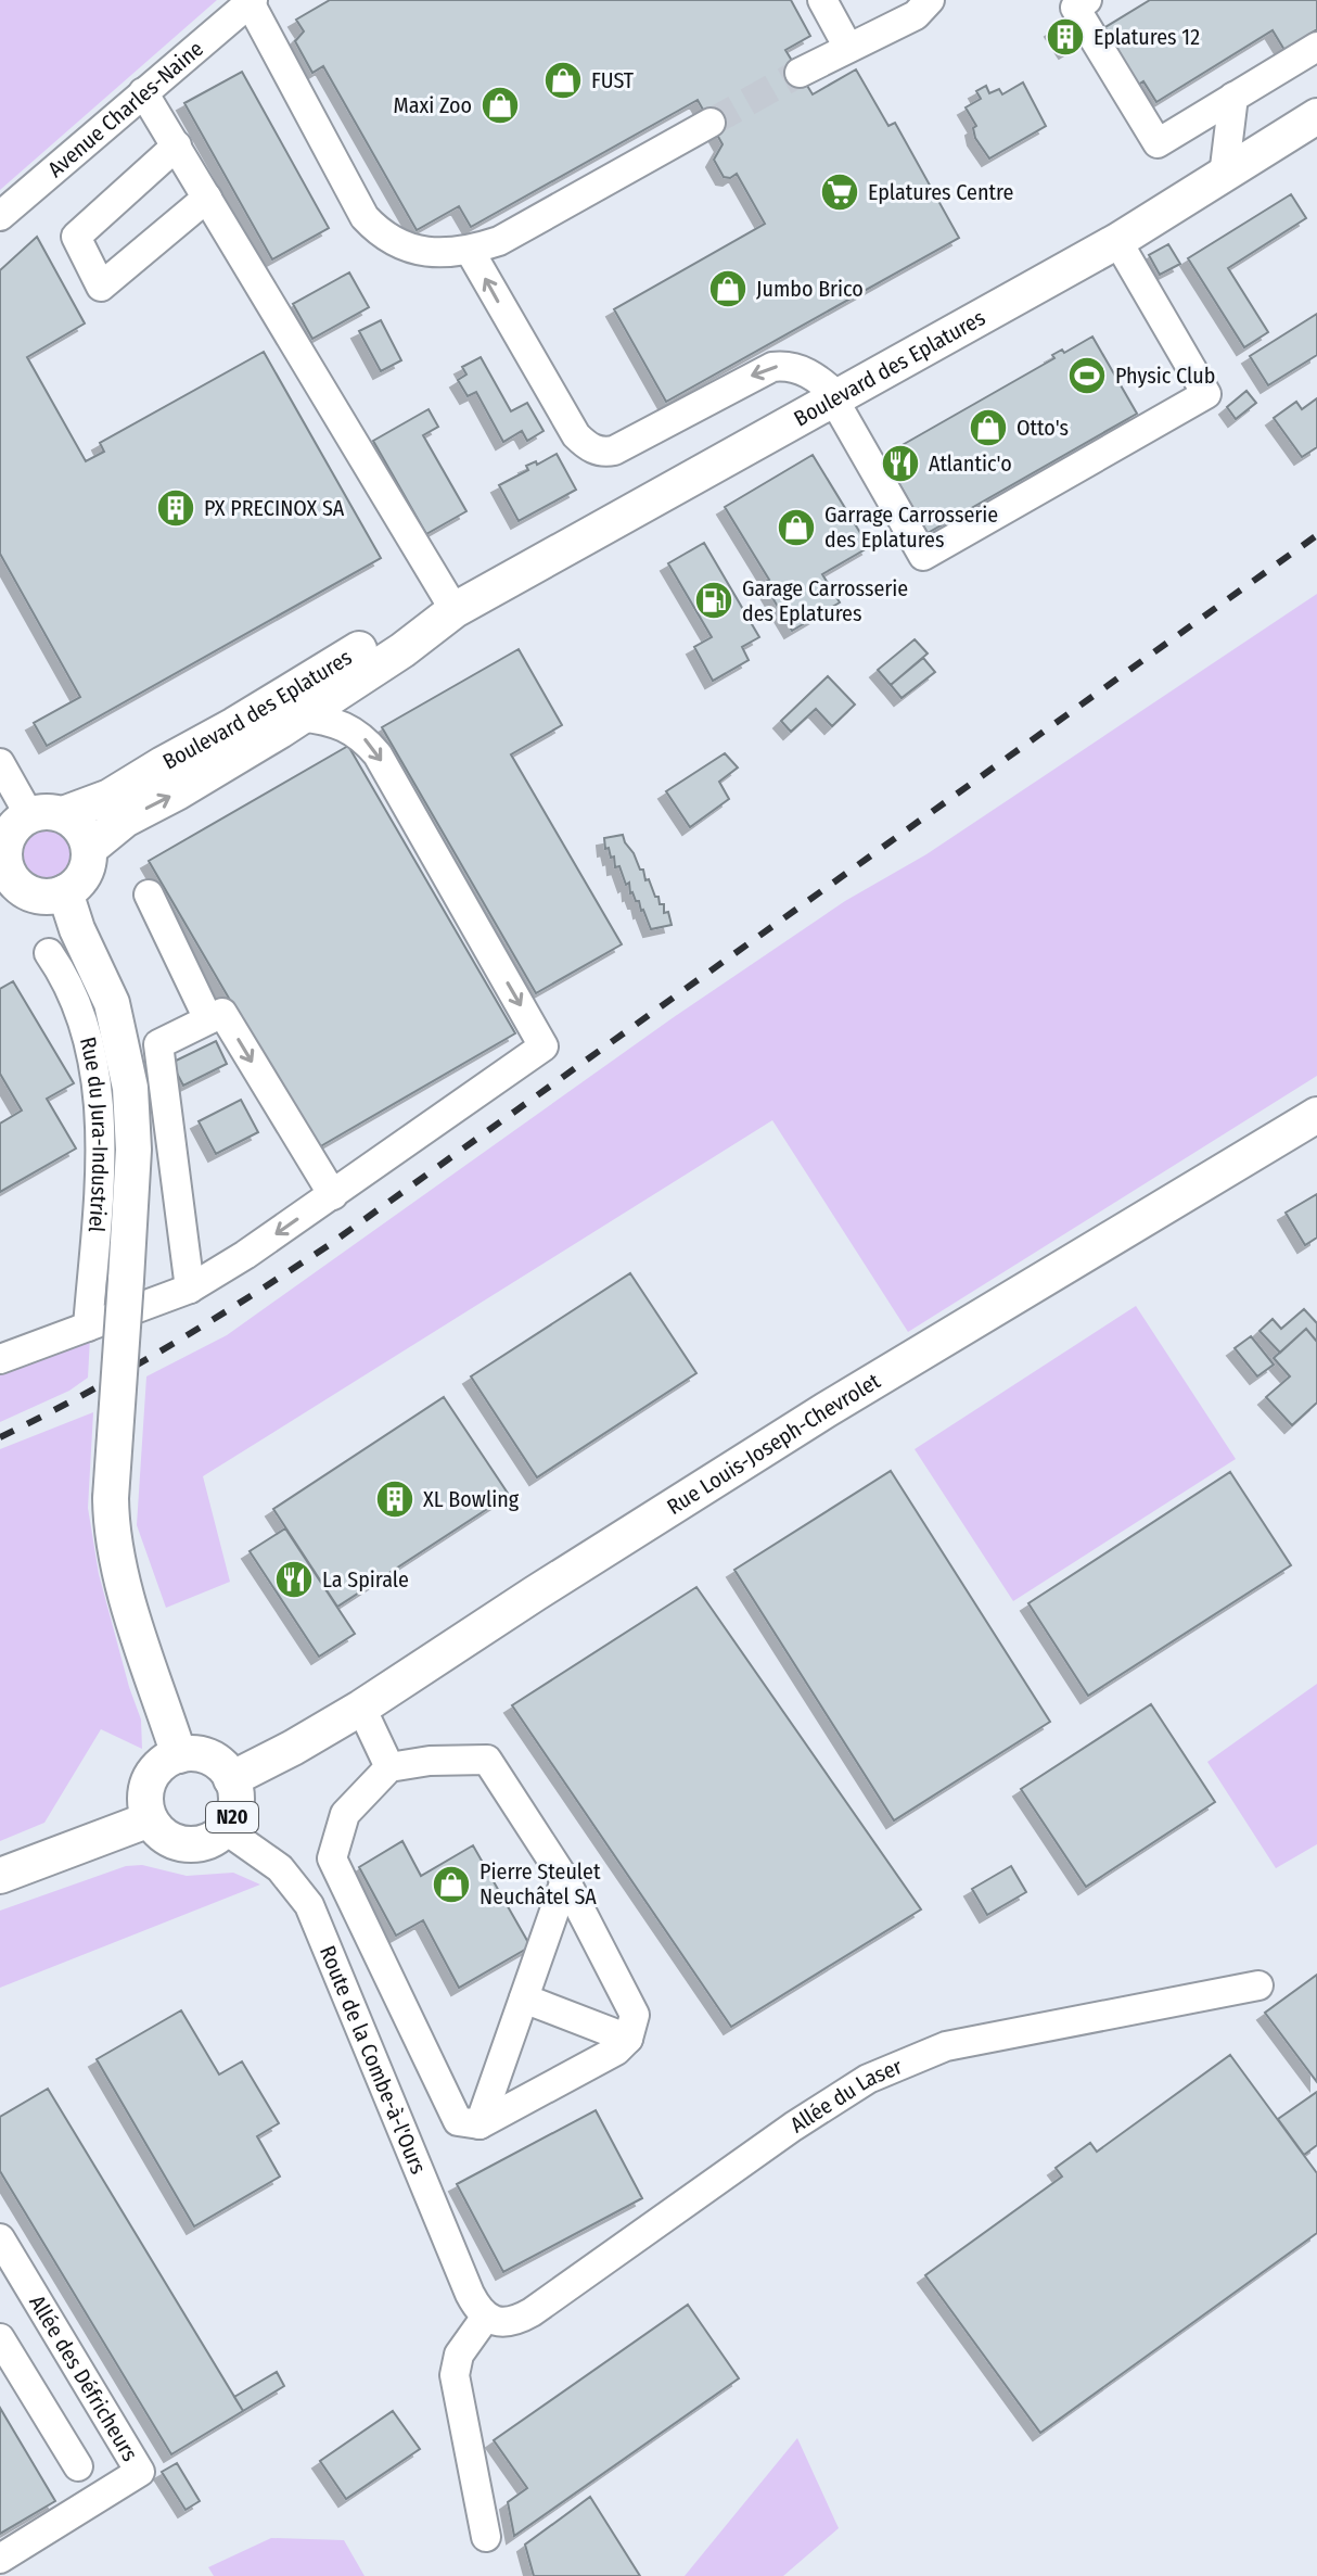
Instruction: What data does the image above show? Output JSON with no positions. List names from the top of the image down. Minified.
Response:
{"streets":{"main road":["Boulevard des Eplatures","Rue Louis-Joseph-Chevrolet","N20"],"street":["Avenue Charles-Naine","Rue du Jura-Industriel","Route de la Combe-à-l'Ours","Allée du Laser","Allée des Défricheurs"]},"crossings":[["Rue Louis-Joseph-Chevrolet","N20"],["Rue Louis-Joseph-Chevrolet","Route de la Combe-à-l'Ours"],["N20","Route de la Combe-à-l'Ours"],["Route de la Combe-à-l'Ours","Allée du Laser"]],"places":{"building":["Eplatures 12","PX PRECINOX SA","XL Bowling"],"shop":["FUST","Maxi Zoo","Jumbo Brico","Otto's","Garrage Carrosserie des Eplatures","Pierre Steulet Neuchâtel SA"],"supermarket":["Eplatures Centre"],"sports":["Physic Club"],"restaurant":["Atlantic'o","La Spirale"],"fuel station":["Garage Carrosserie des Eplatures"]}}
